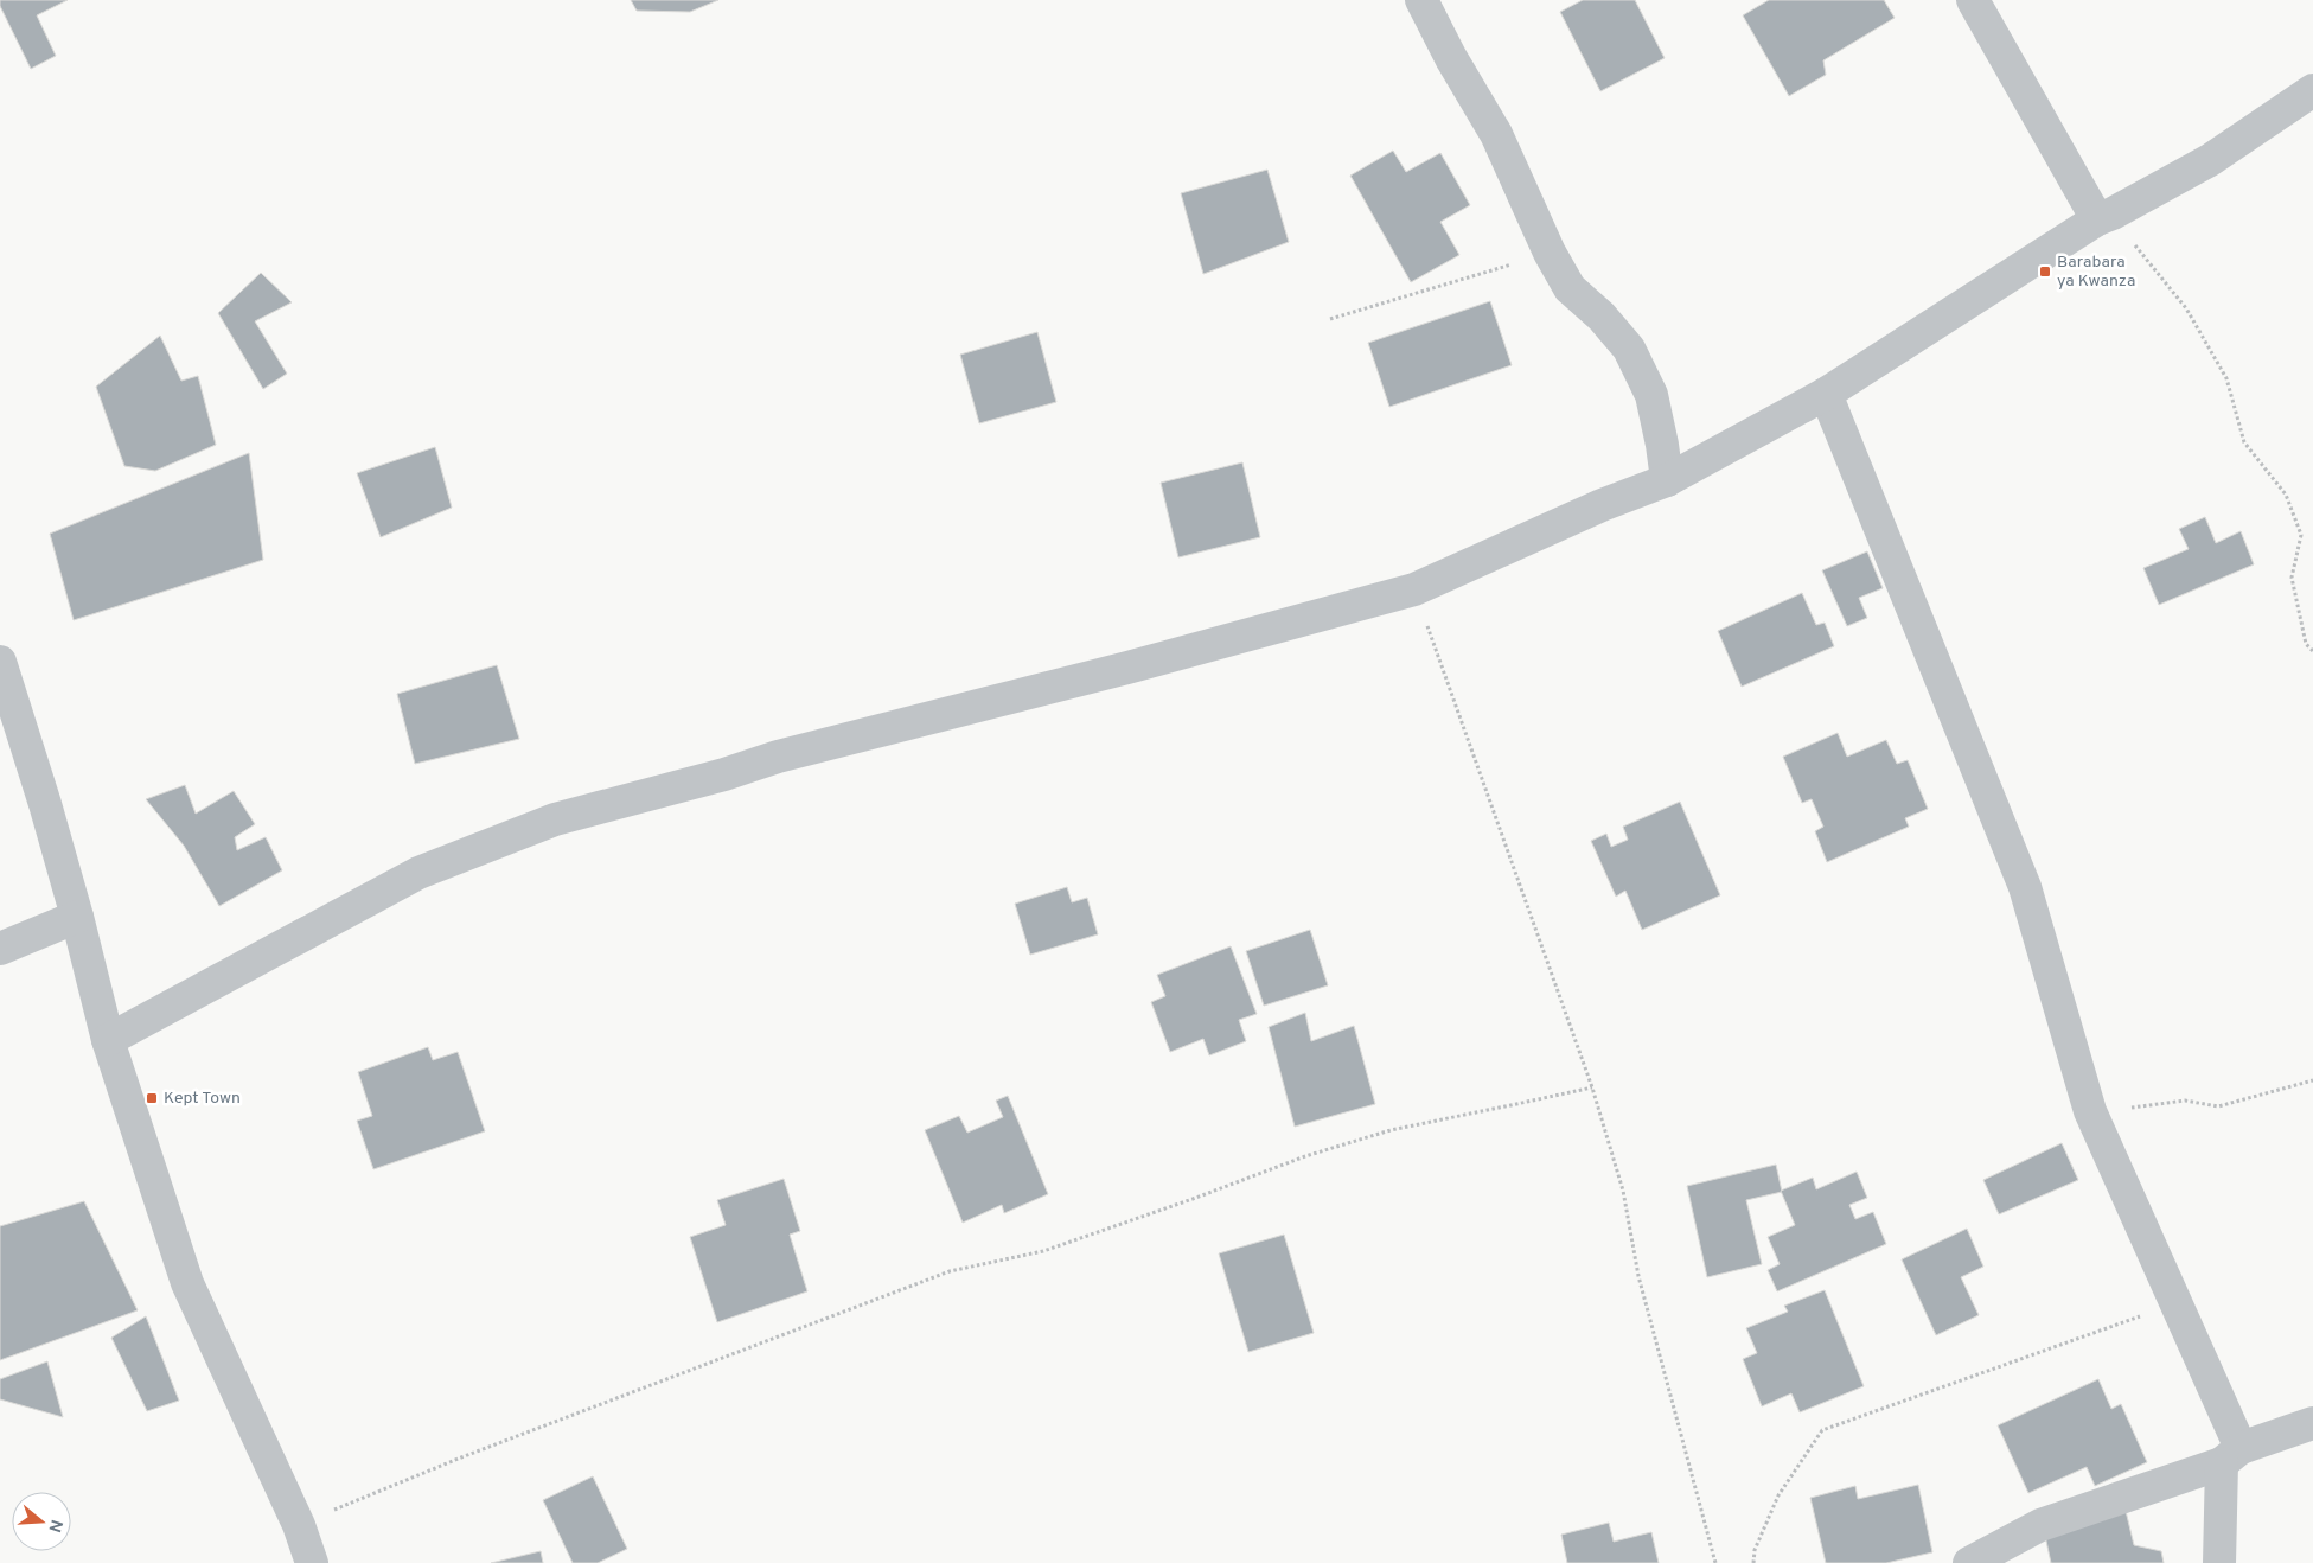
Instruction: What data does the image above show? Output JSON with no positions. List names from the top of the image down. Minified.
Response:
{"places":{"transit":["Barabara ya Kwanza","Kept Town"]},"north":"right"}
